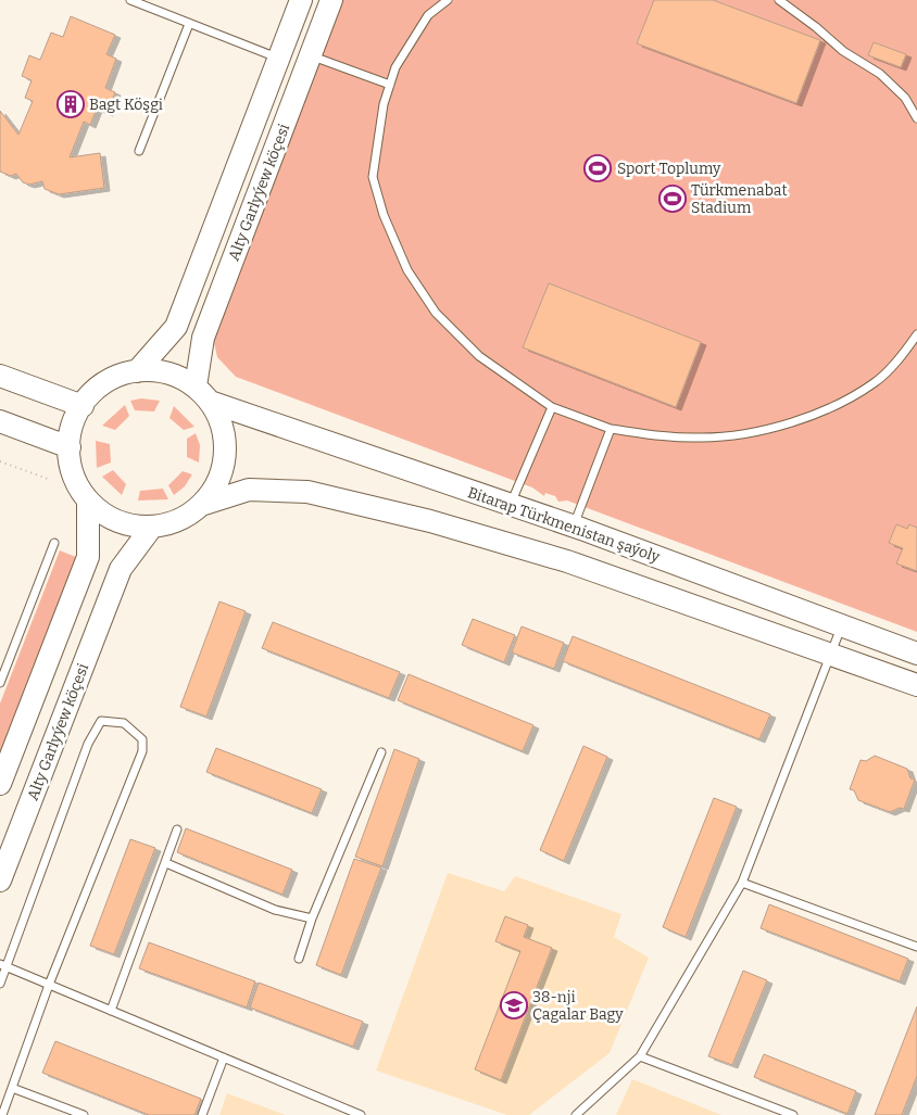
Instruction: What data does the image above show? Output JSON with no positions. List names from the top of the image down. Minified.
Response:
{"streets":{"main road":["Alty Garlyýew köçesi","Bitarap Türkmenistan şaýoly"]},"crossings":[["Alty Garlyýew köçesi","Bitarap Türkmenistan şaýoly"]],"places":{"building":["Bagt Köşgi"],"sports":["Sport Toplumy","Türkmenabat Stadium"],"school or university":["38-nji Çagalar Bagy"]}}
